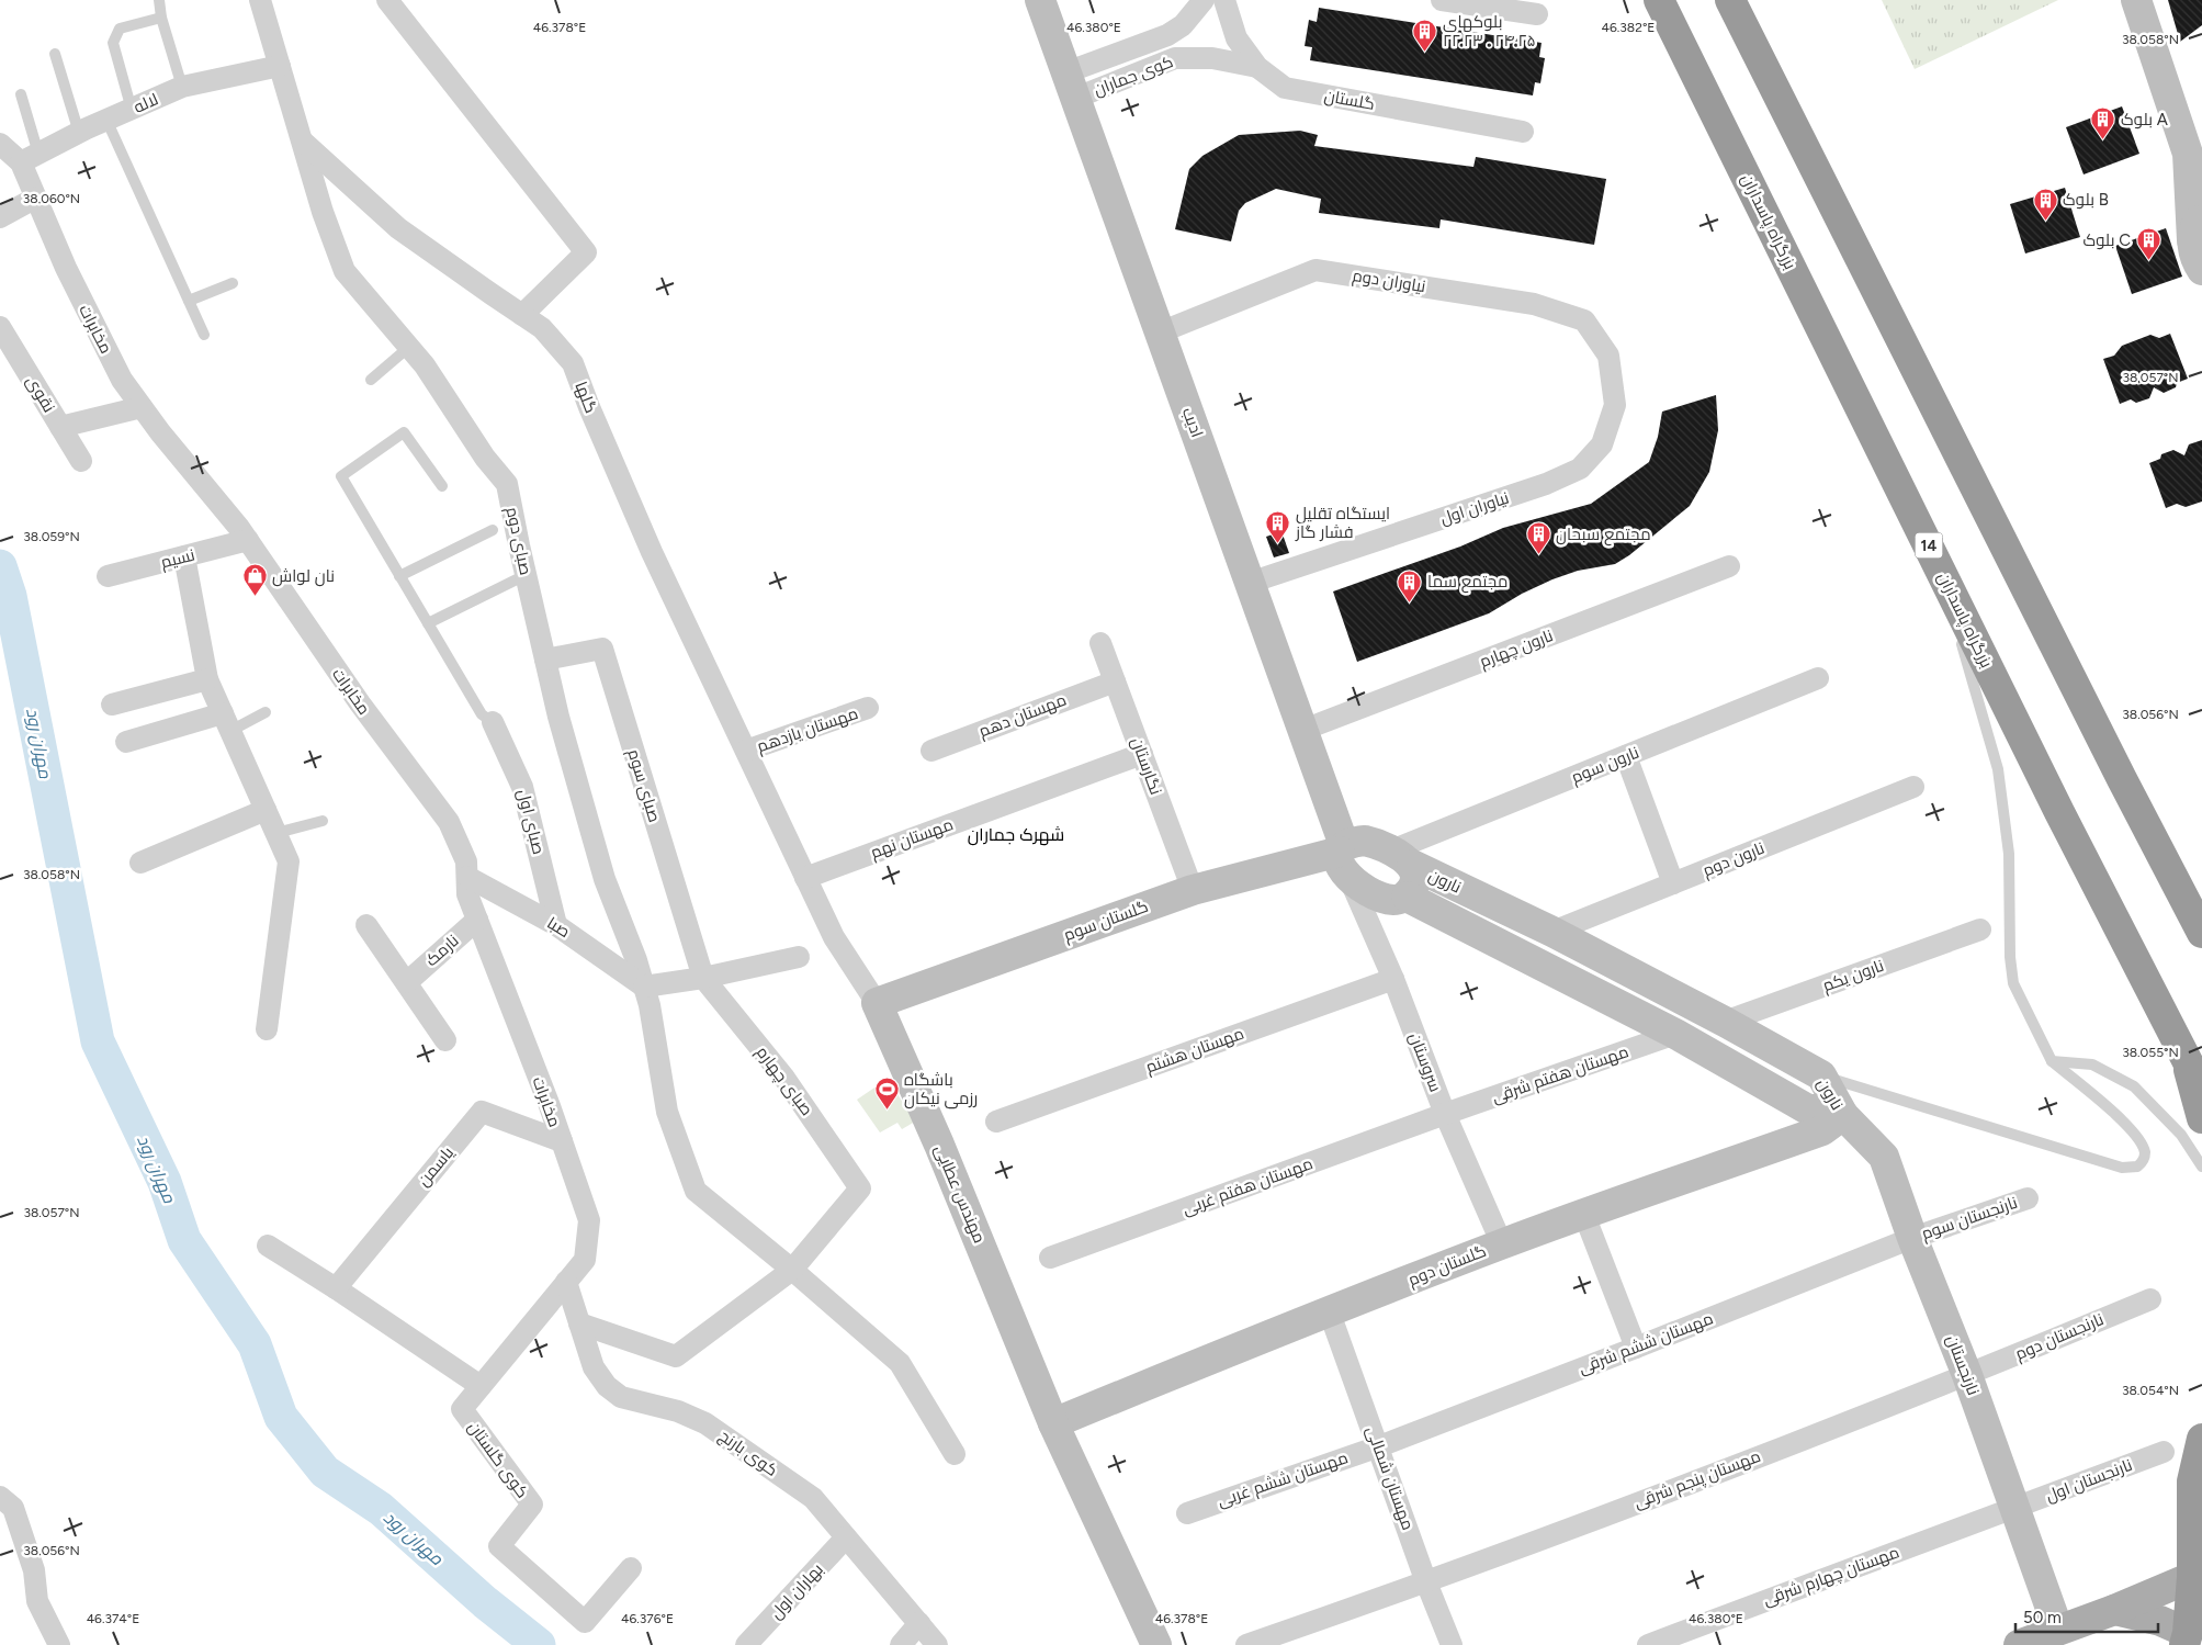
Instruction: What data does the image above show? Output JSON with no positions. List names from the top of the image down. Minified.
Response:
{"streets":{"highway":["بزرگراه پاسداران","14"],"street":["کوی جماران","گلستان","لاله","نیاوران دوم","مخابرات","نقوی","گلها","ادیب","نیاوران اول","صبای دوم","نسیم","نارون چهارم","مهستان دهم","مهستان یازدهم","نارون سوم","نگارستان","صبای سوم","صبای اول","مهستان نهم","نارون دوم","نارون","گلستان سوم","صبا","نارمک","نارون یکم","مهستان هشتم","سروستان","مهستان هفتم شرقی","صبای چهارم","یاسمن","مهستان هفتم غربی","مهندس عطایی","نارنجستان سوم","گلستان دوم","نارنجستان دوم","مهستان ششم شرقی","نارنجستان","کوی بارنج","کوی گلستان","مهستان شمالی","مهستان ششم غربی","مهستان پنجم شرقی","نارنجستان اول","مهستان چهارم شرقی","بهاران اول"]},"crossings":[["کوی جماران","گلستان"],["کوی جماران","ادیب"],["لاله","مخابرات"],["لاله","صبای دوم"],["نیاوران دوم","ادیب"],["نیاوران دوم","نیاوران اول"],["مخابرات","نسیم"],["مخابرات","صبا"],["مخابرات","نارمک"],["مخابرات","یاسمن"],["مخابرات","کوی بارنج"],["مخابرات","کوی گلستان"],["گلها","صبای دوم"],["گلها","مهستان یازدهم"],["گلها","مهندس عطایی"],["ادیب","نیاوران اول"],["ادیب","نارون چهارم"],["ادیب","نارون سوم"],["ادیب","نارون"],["ادیب","گلستان سوم"],["ادیب","سروستان"],["صبای دوم","صبای سوم"],["صبای دوم","صبا"],["صبای دوم","صبای چهارم"],["مهستان دهم","نگارستان"],["مهستان یازدهم","مهندس عطایی"],["نارون سوم","نارون"],["نارون سوم","گلستان سوم"],["نارون سوم","سروستان"],["نگارستان","مهستان نهم"],["نگارستان","گلستان سوم"],["صبای سوم","صبای چهارم"],["صبای اول","صبا"],["مهستان نهم","مهندس عطایی"],["نارون دوم","نارون"],["نارون","گلستان سوم"],["نارون","نارون یکم"],["نارون","سروستان"],["نارون","مهستان هفتم شرقی"],["نارون","گلستان دوم"],["نارون","نارنجستان"],["گلستان سوم","سروستان"],["گلستان سوم","مهندس عطایی"],["مهستان هشتم","سروستان"],["سروستان","مهستان هفتم شرقی"],["سروستان","مهستان هفتم غربی"],["سروستان","گلستان دوم"],["مهستان هفتم شرقی","مهستان هفتم غربی"],["مهندس عطایی","گلستان دوم"],["نارنجستان سوم","مهستان ششم شرقی"],["نارنجستان سوم","نارنجستان"],["گلستان دوم","نارنجستان"],["گلستان دوم","مهستان شمالی"],["نارنجستان دوم","نارنجستان"],["نارنجستان دوم","مهستان پنجم شرقی"],["مهستان ششم شرقی","نارنجستان"],["مهستان ششم شرقی","مهستان شمالی"],["مهستان ششم شرقی","مهستان ششم غربی"],["نارنجستان","مهستان پنجم شرقی"],["نارنجستان","نارنجستان اول"],["نارنجستان","مهستان چهارم شرقی"],["کوی بارنج","کوی گلستان"],["کوی بارنج","بهاران اول"],["مهستان شمالی","مهستان ششم غربی"],["مهستان شمالی","مهستان پنجم شرقی"],["نارنجستان اول","مهستان چهارم شرقی"]],"districts":["شهرک جماران"],"water":["مهران رود"],"places":{"building":["بلوکهای ۲۲.۲۳ . ۲۴.۲۵","بلوک A","بلوک B","بلوک C","ایستگاه تقلیل فشار گاز","مجتمع سبحان","مجتمع سما"],"shop":["نان لواش"],"sports":["باشگاه رزمی نیکان"]},"scale_bar":"50 m","coordinates":["46.378°E","46.380°E","46.382°E","38.058°N","38.060°N","38.057°N","38.059°N","38.056°N","38.055°N","38.054°N","46.374°E","46.376°E"]}
